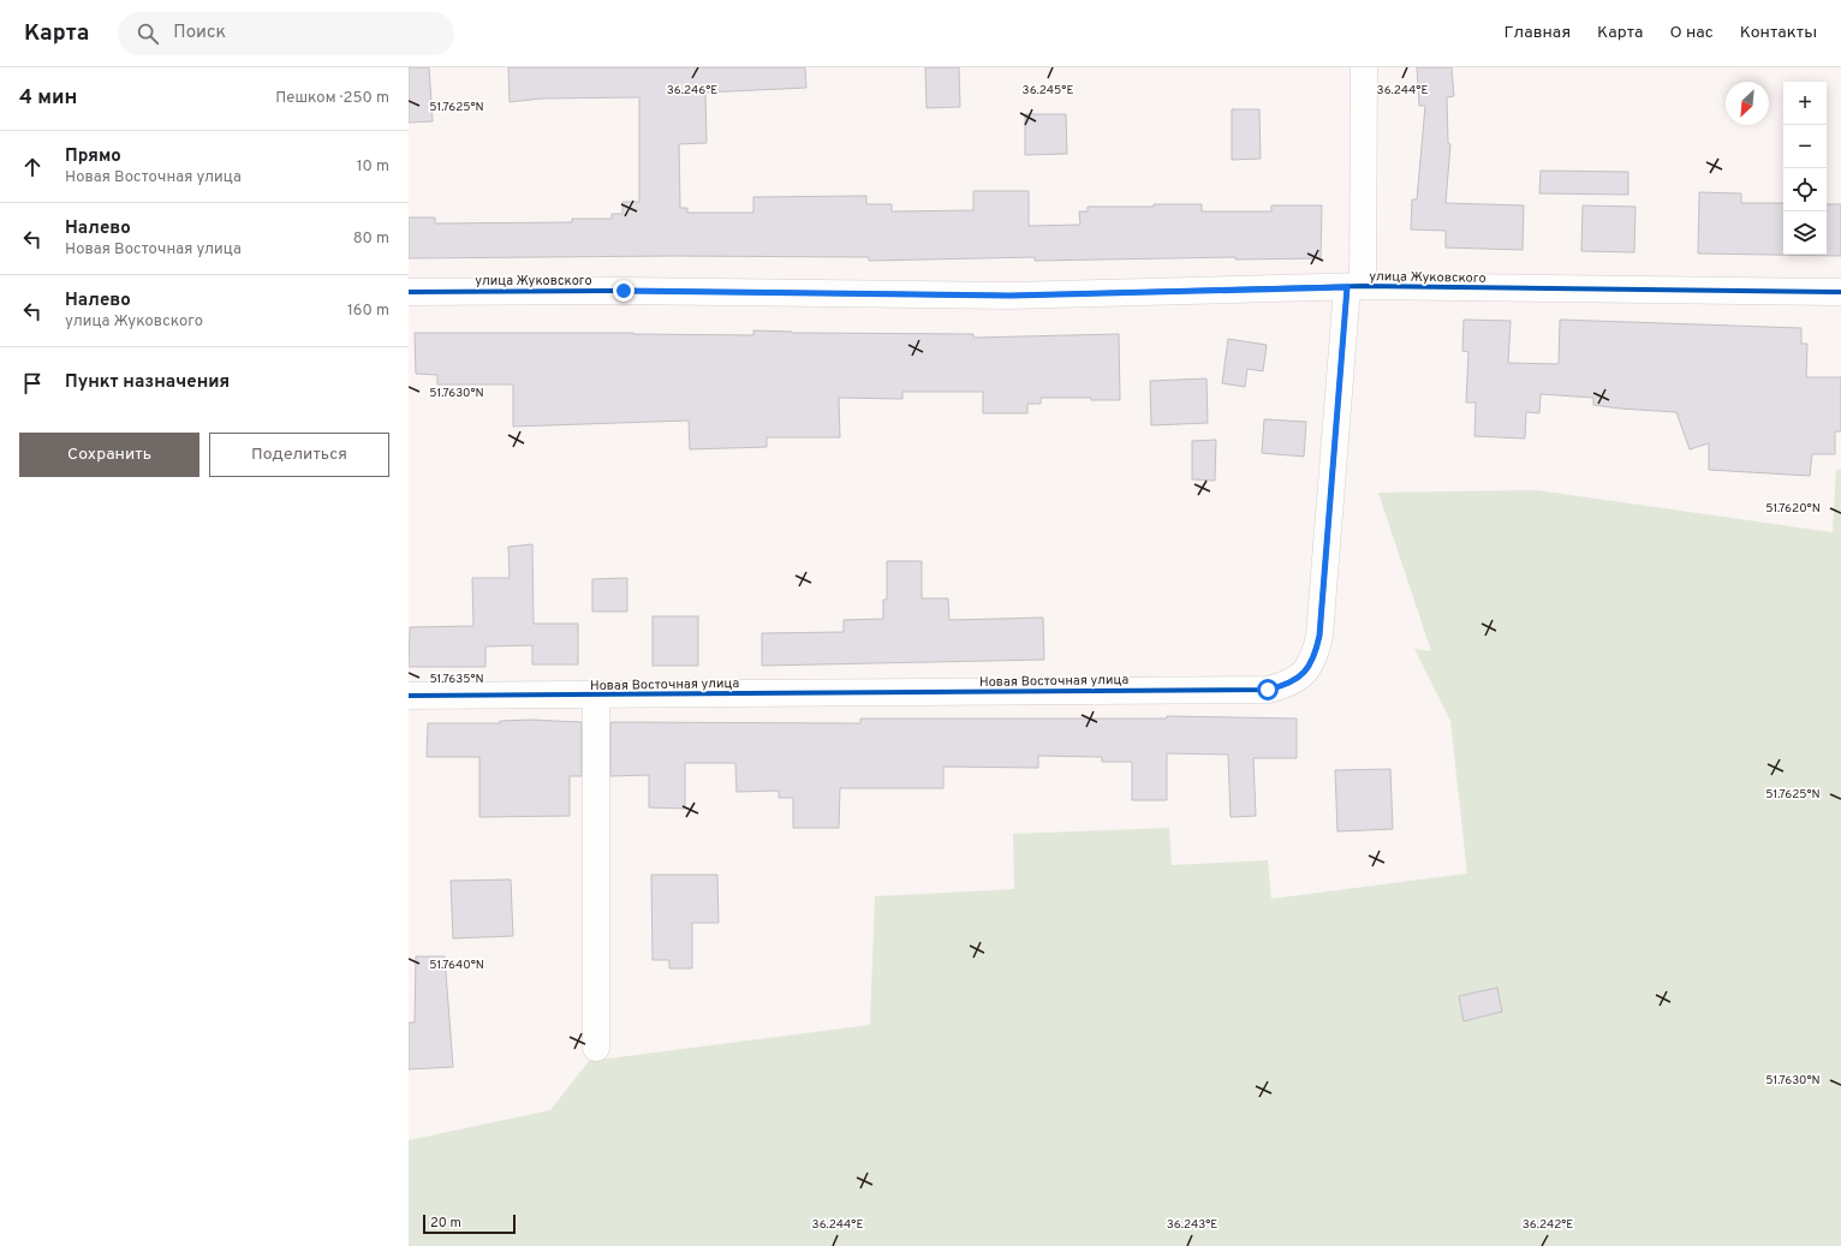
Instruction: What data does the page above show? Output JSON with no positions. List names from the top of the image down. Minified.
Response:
{"streets":{"street":["улица Жуковского","Новая Восточная улица"]},"crossings":[["улица Жуковского","Новая Восточная улица"]],"scale_bar":"20 m","north":"bottom left","page":{"header":"Карта","search":"Поиск","nav":["Главная","Карта","О нас","Контакты"],"heading":["4 мин","Пешком · 250 m"],"map_buttons":["+","−"],"list":[["Прямо","Новая Восточная улица","10 m"],["Налево","Новая Восточная улица","80 m"],["Налево","улица Жуковского","160 m"],"Пункт назначения"],"buttons":["Сохранить","Поделиться"],"scale":"20 m"},"coordinates":["36.246°E","36.245°E","36.244°E","51.7625°N","51.7630°N","51.7620°N","51.7635°N","51.7640°N","36.243°E","36.242°E"]}
